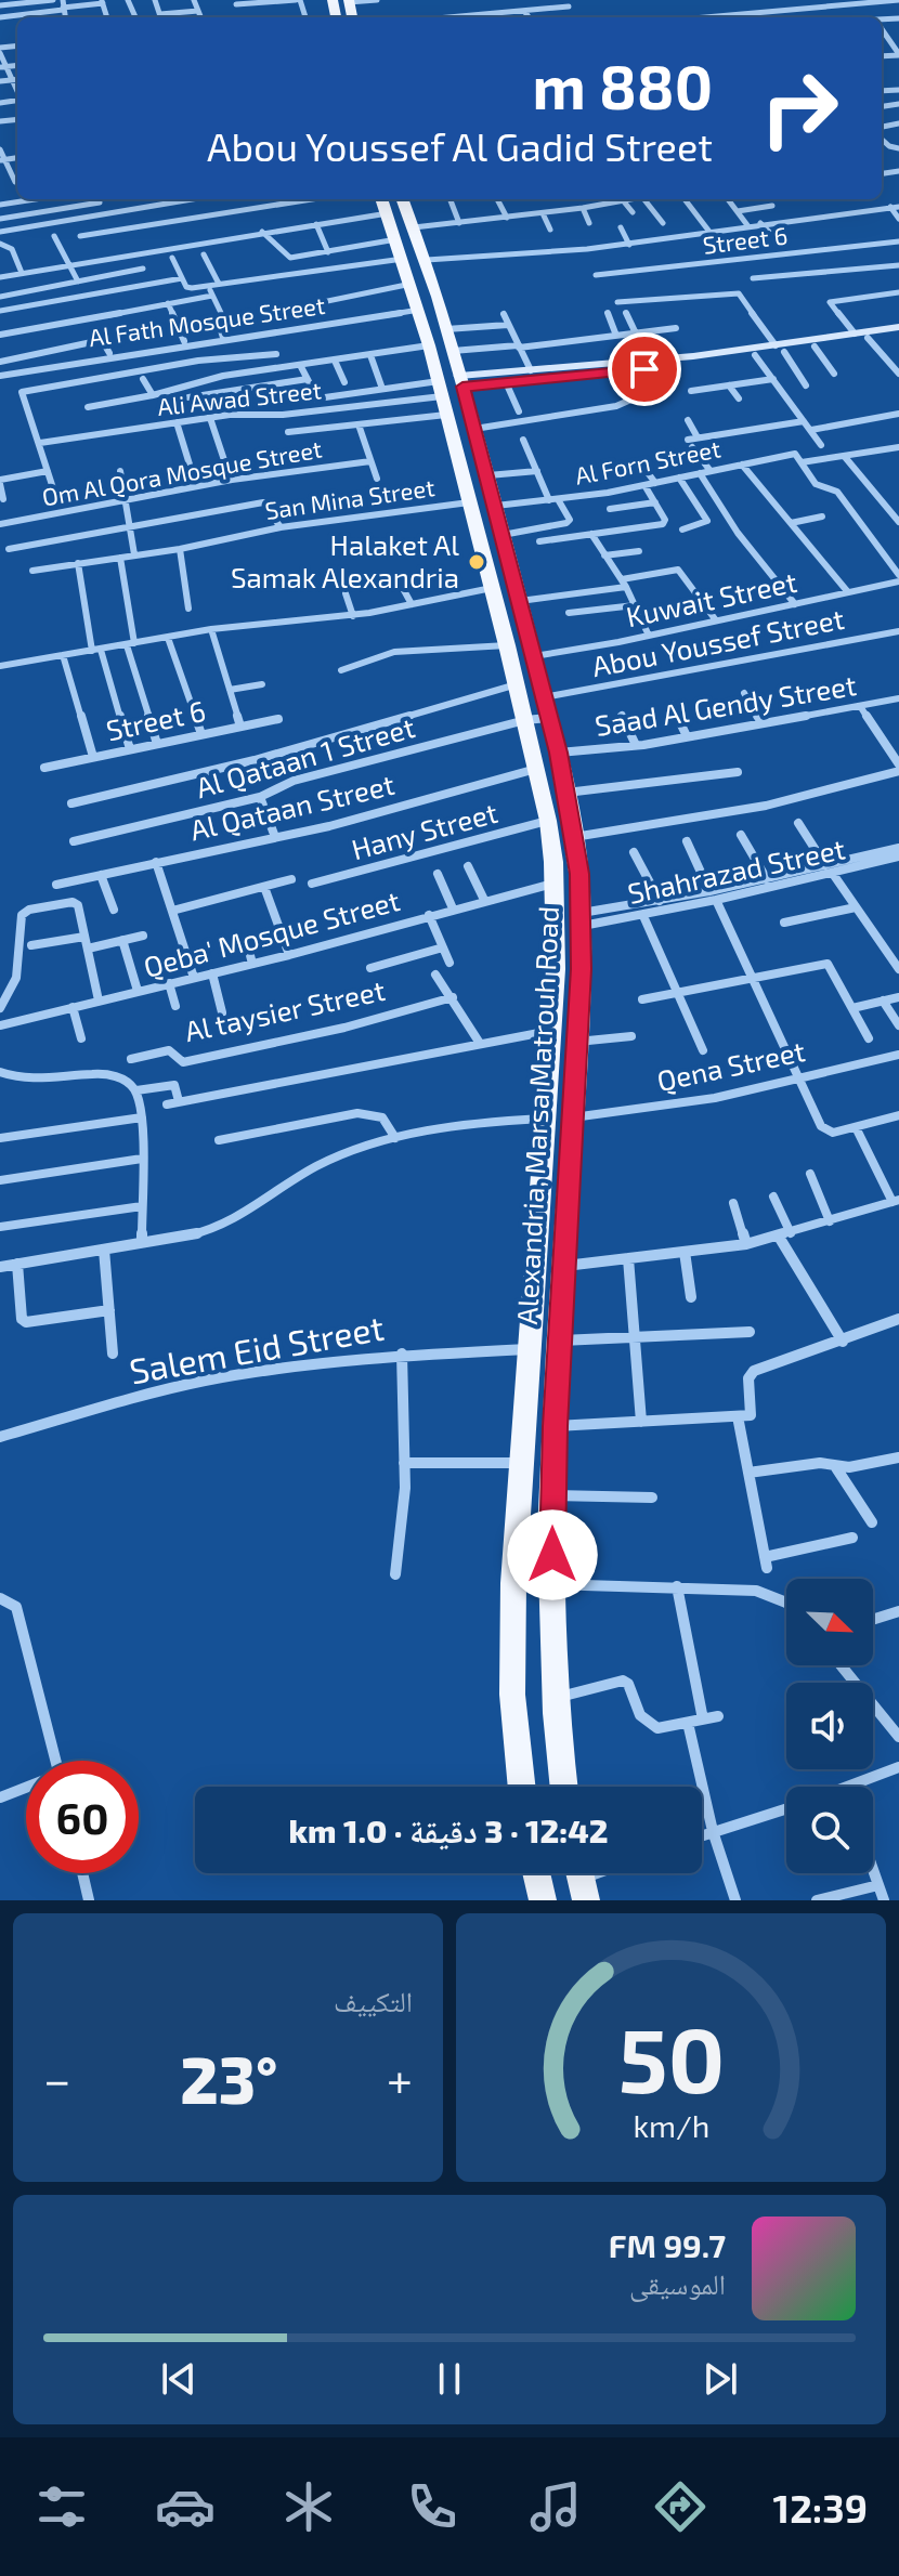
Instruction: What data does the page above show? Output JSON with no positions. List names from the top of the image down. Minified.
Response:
{"streets":{"main road":["Alexandria, Marsa Matrouh Road"],"street":["Street 6","Al Fath Mosque Street","Ali Awad Street","Al Forn Street","Om Al Qora Mosque Street","San Mina Street","Kuwait Street","Abou Youssef Street","Saad Al Gendy Street","Al Qataan 1 Street","Al Qataan Street","Hany Street","Shahrazad Street","Qeba' Mosque Street","Al taysier Street","Qena Street","Salem Eid Street"]},"crossings":[["Al Fath Mosque Street","Alexandria, Marsa Matrouh Road"],["Ali Awad Street","Alexandria, Marsa Matrouh Road"],["Al Forn Street","Alexandria, Marsa Matrouh Road"],["San Mina Street","Alexandria, Marsa Matrouh Road"],["Kuwait Street","Alexandria, Marsa Matrouh Road"],["Abou Youssef Street","Alexandria, Marsa Matrouh Road"],["Saad Al Gendy Street","Alexandria, Marsa Matrouh Road"],["Al Qataan 1 Street","Alexandria, Marsa Matrouh Road"],["Al Qataan Street","Alexandria, Marsa Matrouh Road"],["Hany Street","Alexandria, Marsa Matrouh Road"],["Shahrazad Street","Alexandria, Marsa Matrouh Road"],["Qeba' Mosque Street","Alexandria, Marsa Matrouh Road"],["Qena Street","Alexandria, Marsa Matrouh Road"],["Alexandria, Marsa Matrouh Road","Salem Eid Street"]],"places":["Halaket Al Samak Alexandria"],"north":"bottom right","page":{"turn":["880 m","Abou Youssef Al Gadid Street"],"limit":"60","trip":"12:42 · 3 دقيقة · 1.0 km","tile":"التكييف","heat":["−","23°","+"],"song":["99.7 FM","الموسيقى"],"tabs":"12:39","gauge":["50","km/h"]}}
